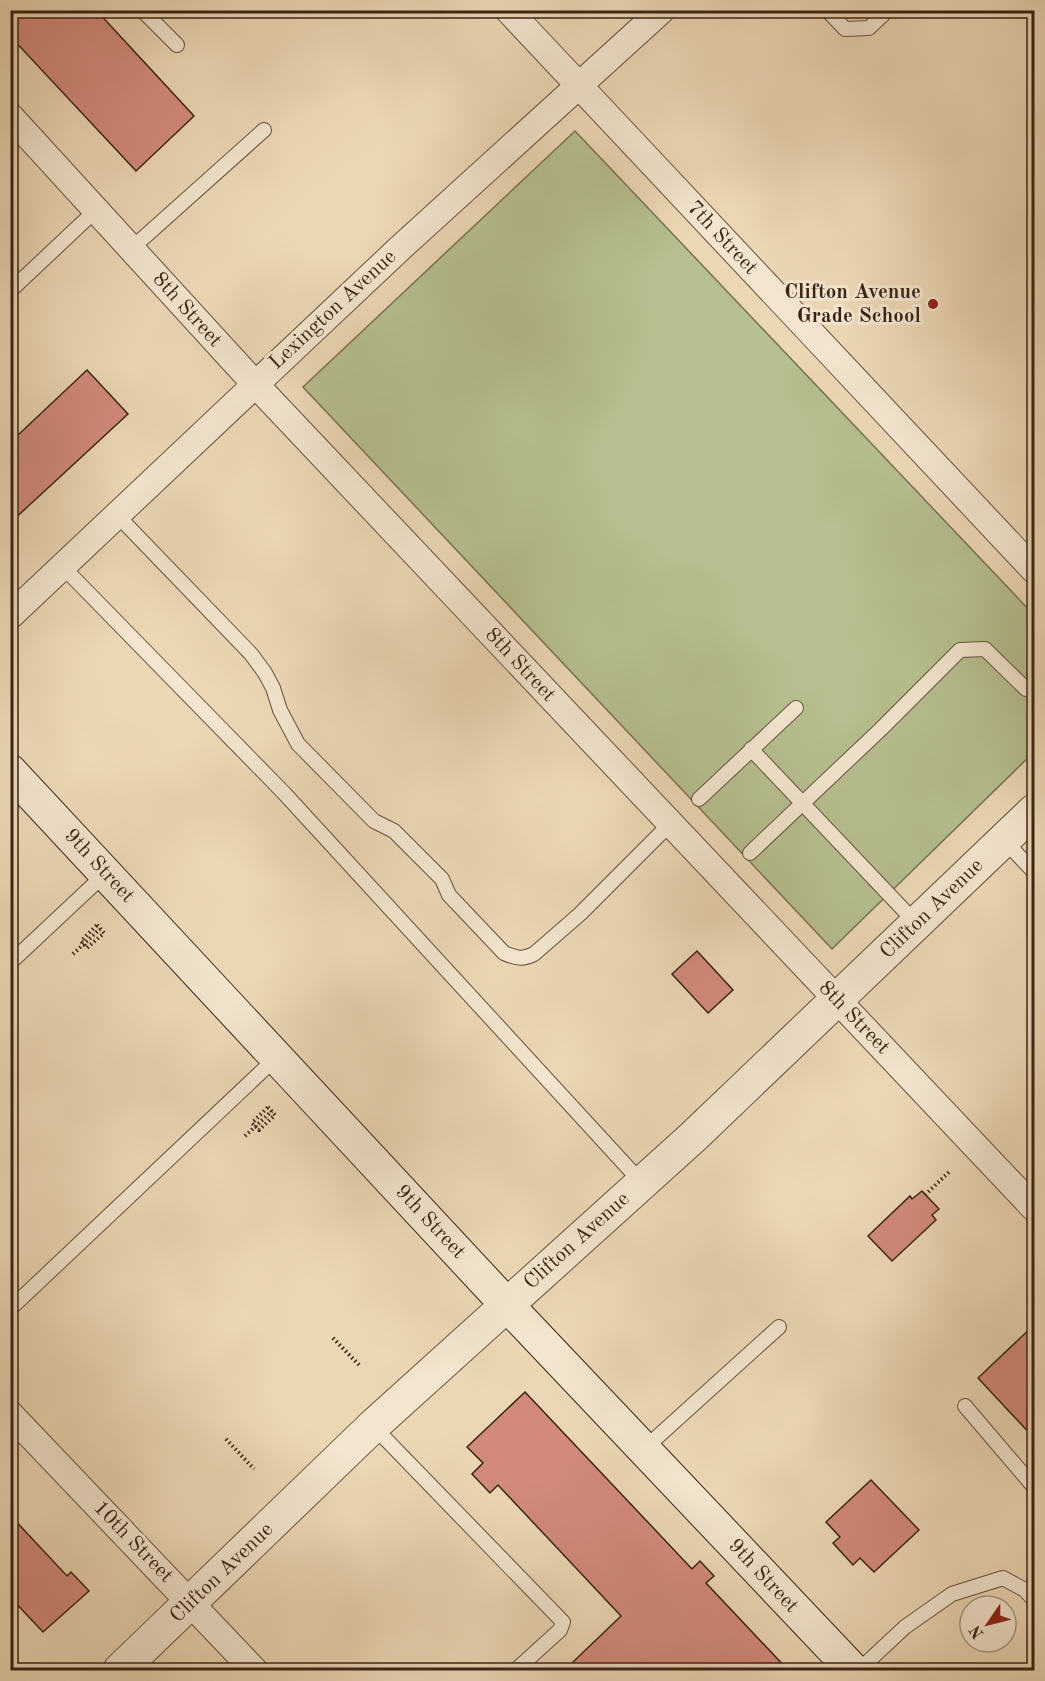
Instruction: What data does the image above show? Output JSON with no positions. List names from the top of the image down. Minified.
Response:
{"streets":{"street":["7th Street","8th Street","Lexington Avenue","9th Street","Clifton Avenue","10th Street"]},"crossings":[["7th Street","Lexington Avenue"],["8th Street","Lexington Avenue"],["8th Street","Clifton Avenue"],["9th Street","Clifton Avenue"],["Clifton Avenue","10th Street"]],"places":["Clifton Avenue Grade School"],"north":"bottom left"}
